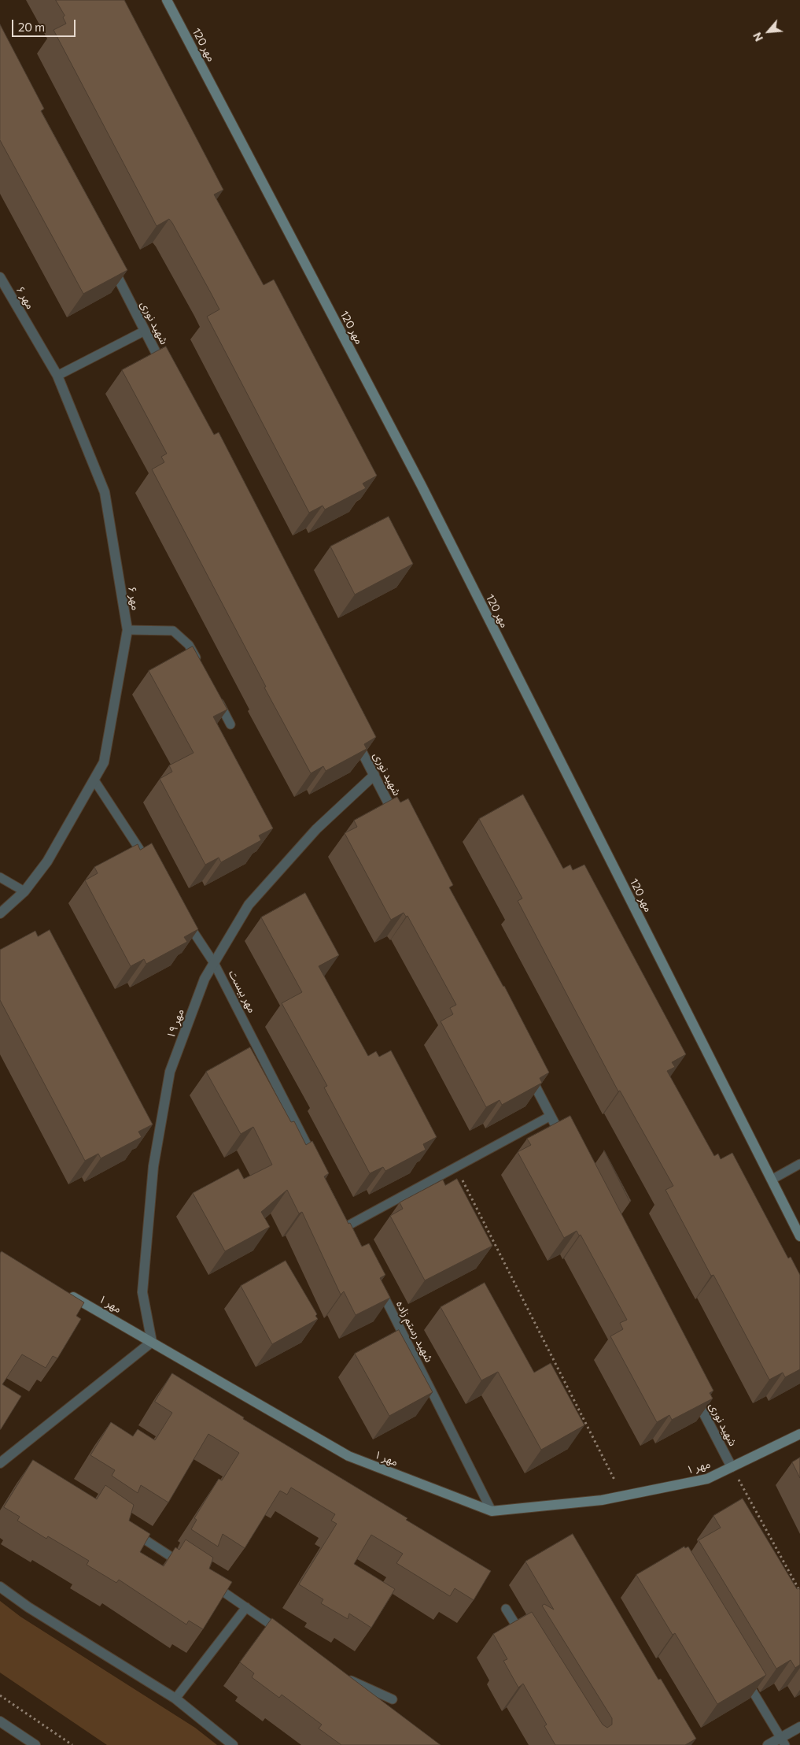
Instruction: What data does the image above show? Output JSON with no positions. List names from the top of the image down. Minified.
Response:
{"streets":{"street":["مهر 120","مهر ۶","شهید نوری","مهر ۱۹","مهر ۱"],"lane":["مهر بیست","شهید رستم زاده"]},"crossings":[["شهید نوری","مهر ۱۹"],["شهید نوری","مهر ۱"],["مهر بیست","مهر ۱۹"],["مهر ۱۹","مهر ۱"],["مهر ۱","شهید رستم زاده"]],"scale_bar":"20 m","north":"bottom left"}
